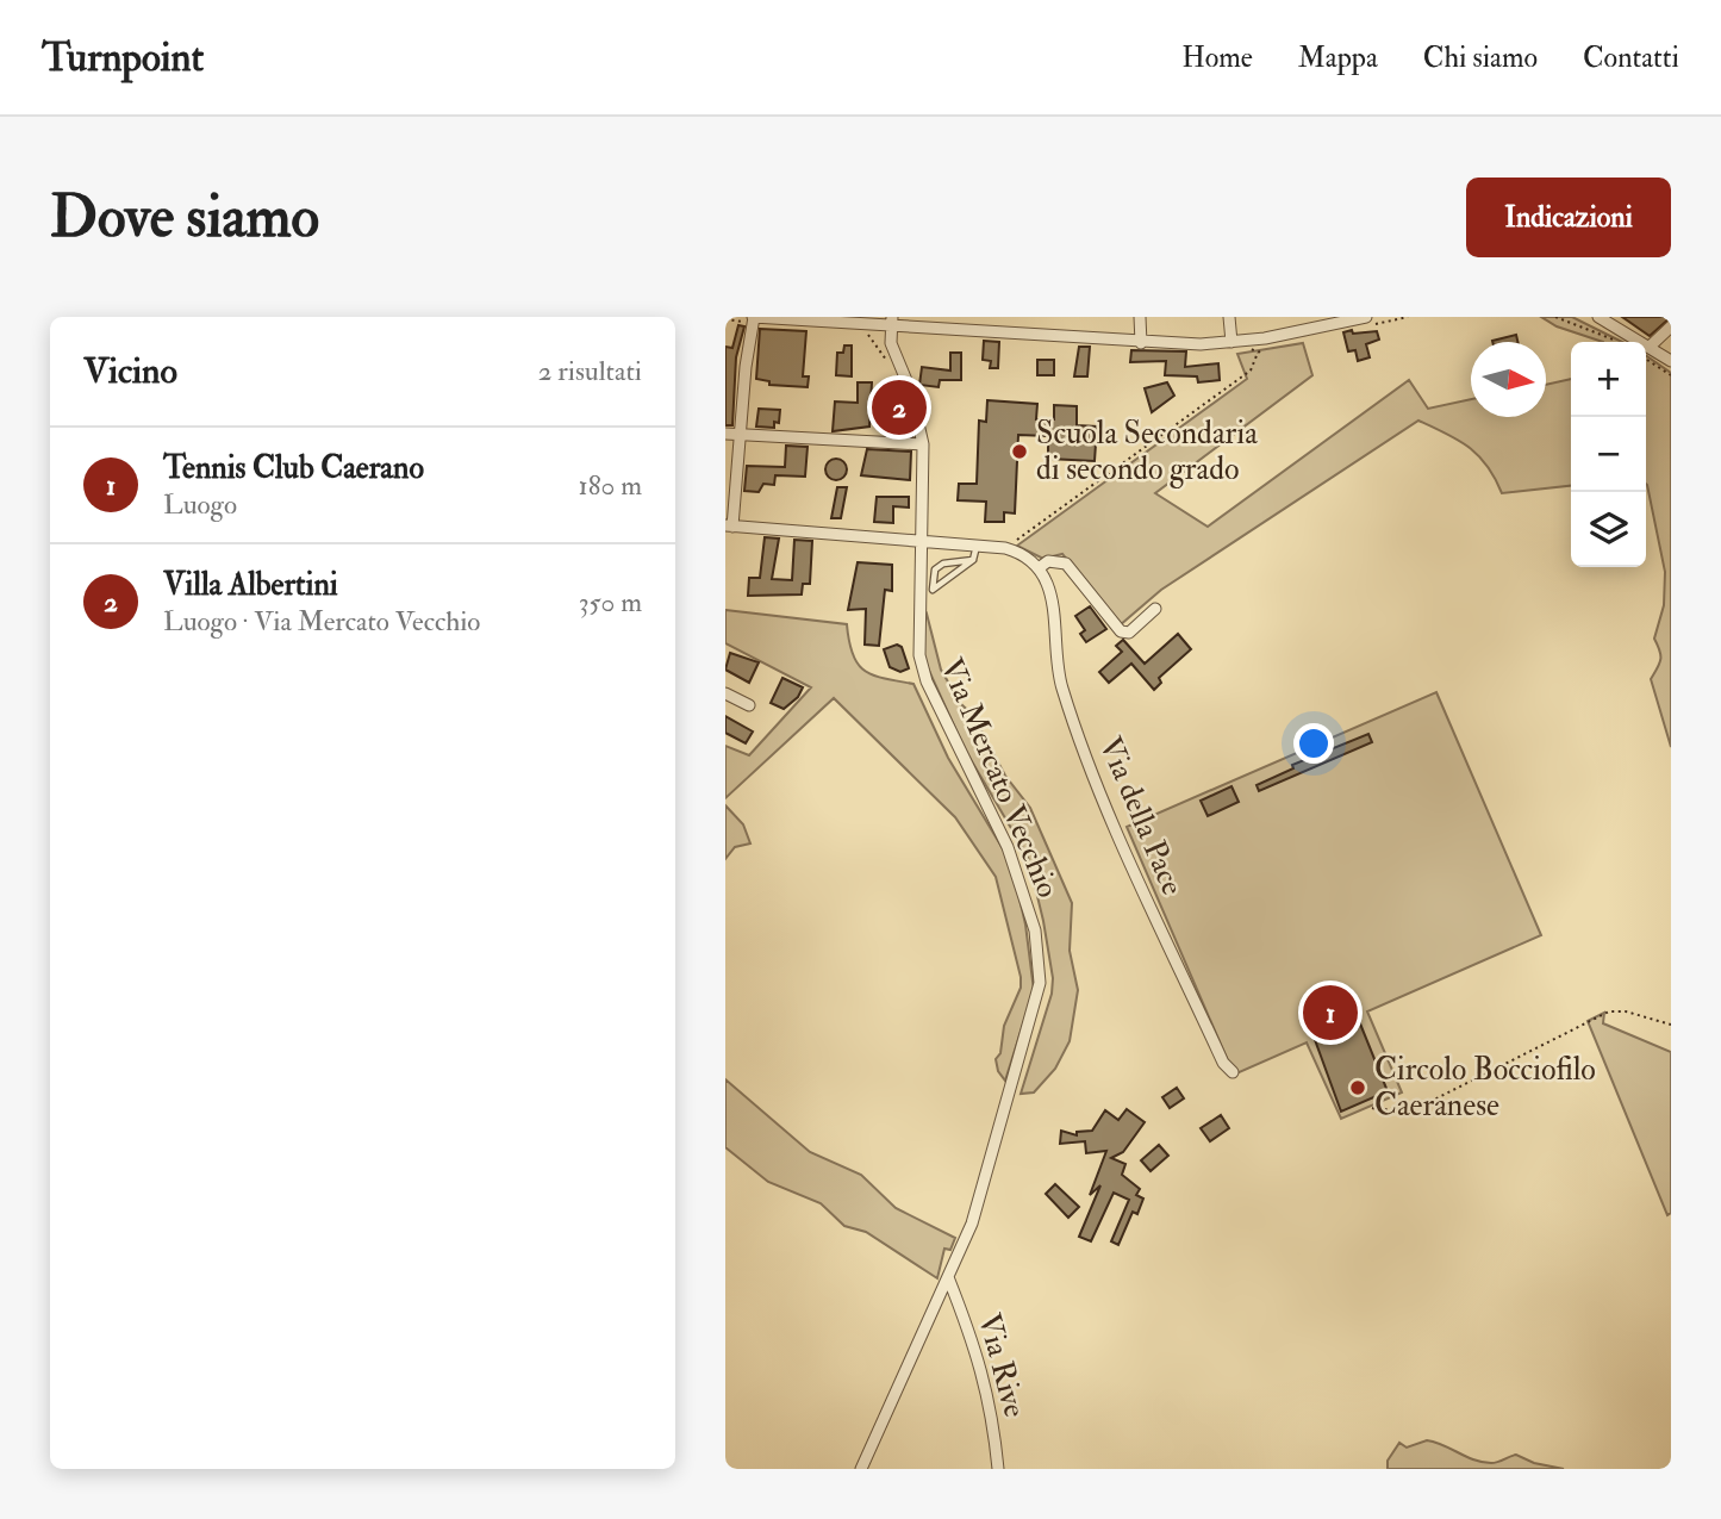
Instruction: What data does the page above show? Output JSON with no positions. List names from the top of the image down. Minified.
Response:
{"streets":{"street":["Via Mercato Vecchio","Via della Pace","Via Rive"]},"crossings":[["Via Mercato Vecchio","Via Rive"]],"places":["Scuola Secondaria di secondo grado","Circolo Bocciofilo Caeranese"],"north":"right","page":{"header":"Turnpoint","nav":["Home","Mappa","Chi siamo","Contatti"],"buttons":"Indicazioni","title":"Dove siamo","heading":["Vicino","2 risultati"],"map_buttons":["+","−"],"pins":["2","1"],"list":[{"mark":"1","name":"Tennis Club Caerano","note":"Luogo","value":"180 m"},{"mark":"2","name":"Villa Albertini","note":"Luogo · Via Mercato Vecchio","value":"350 m"}]}}
